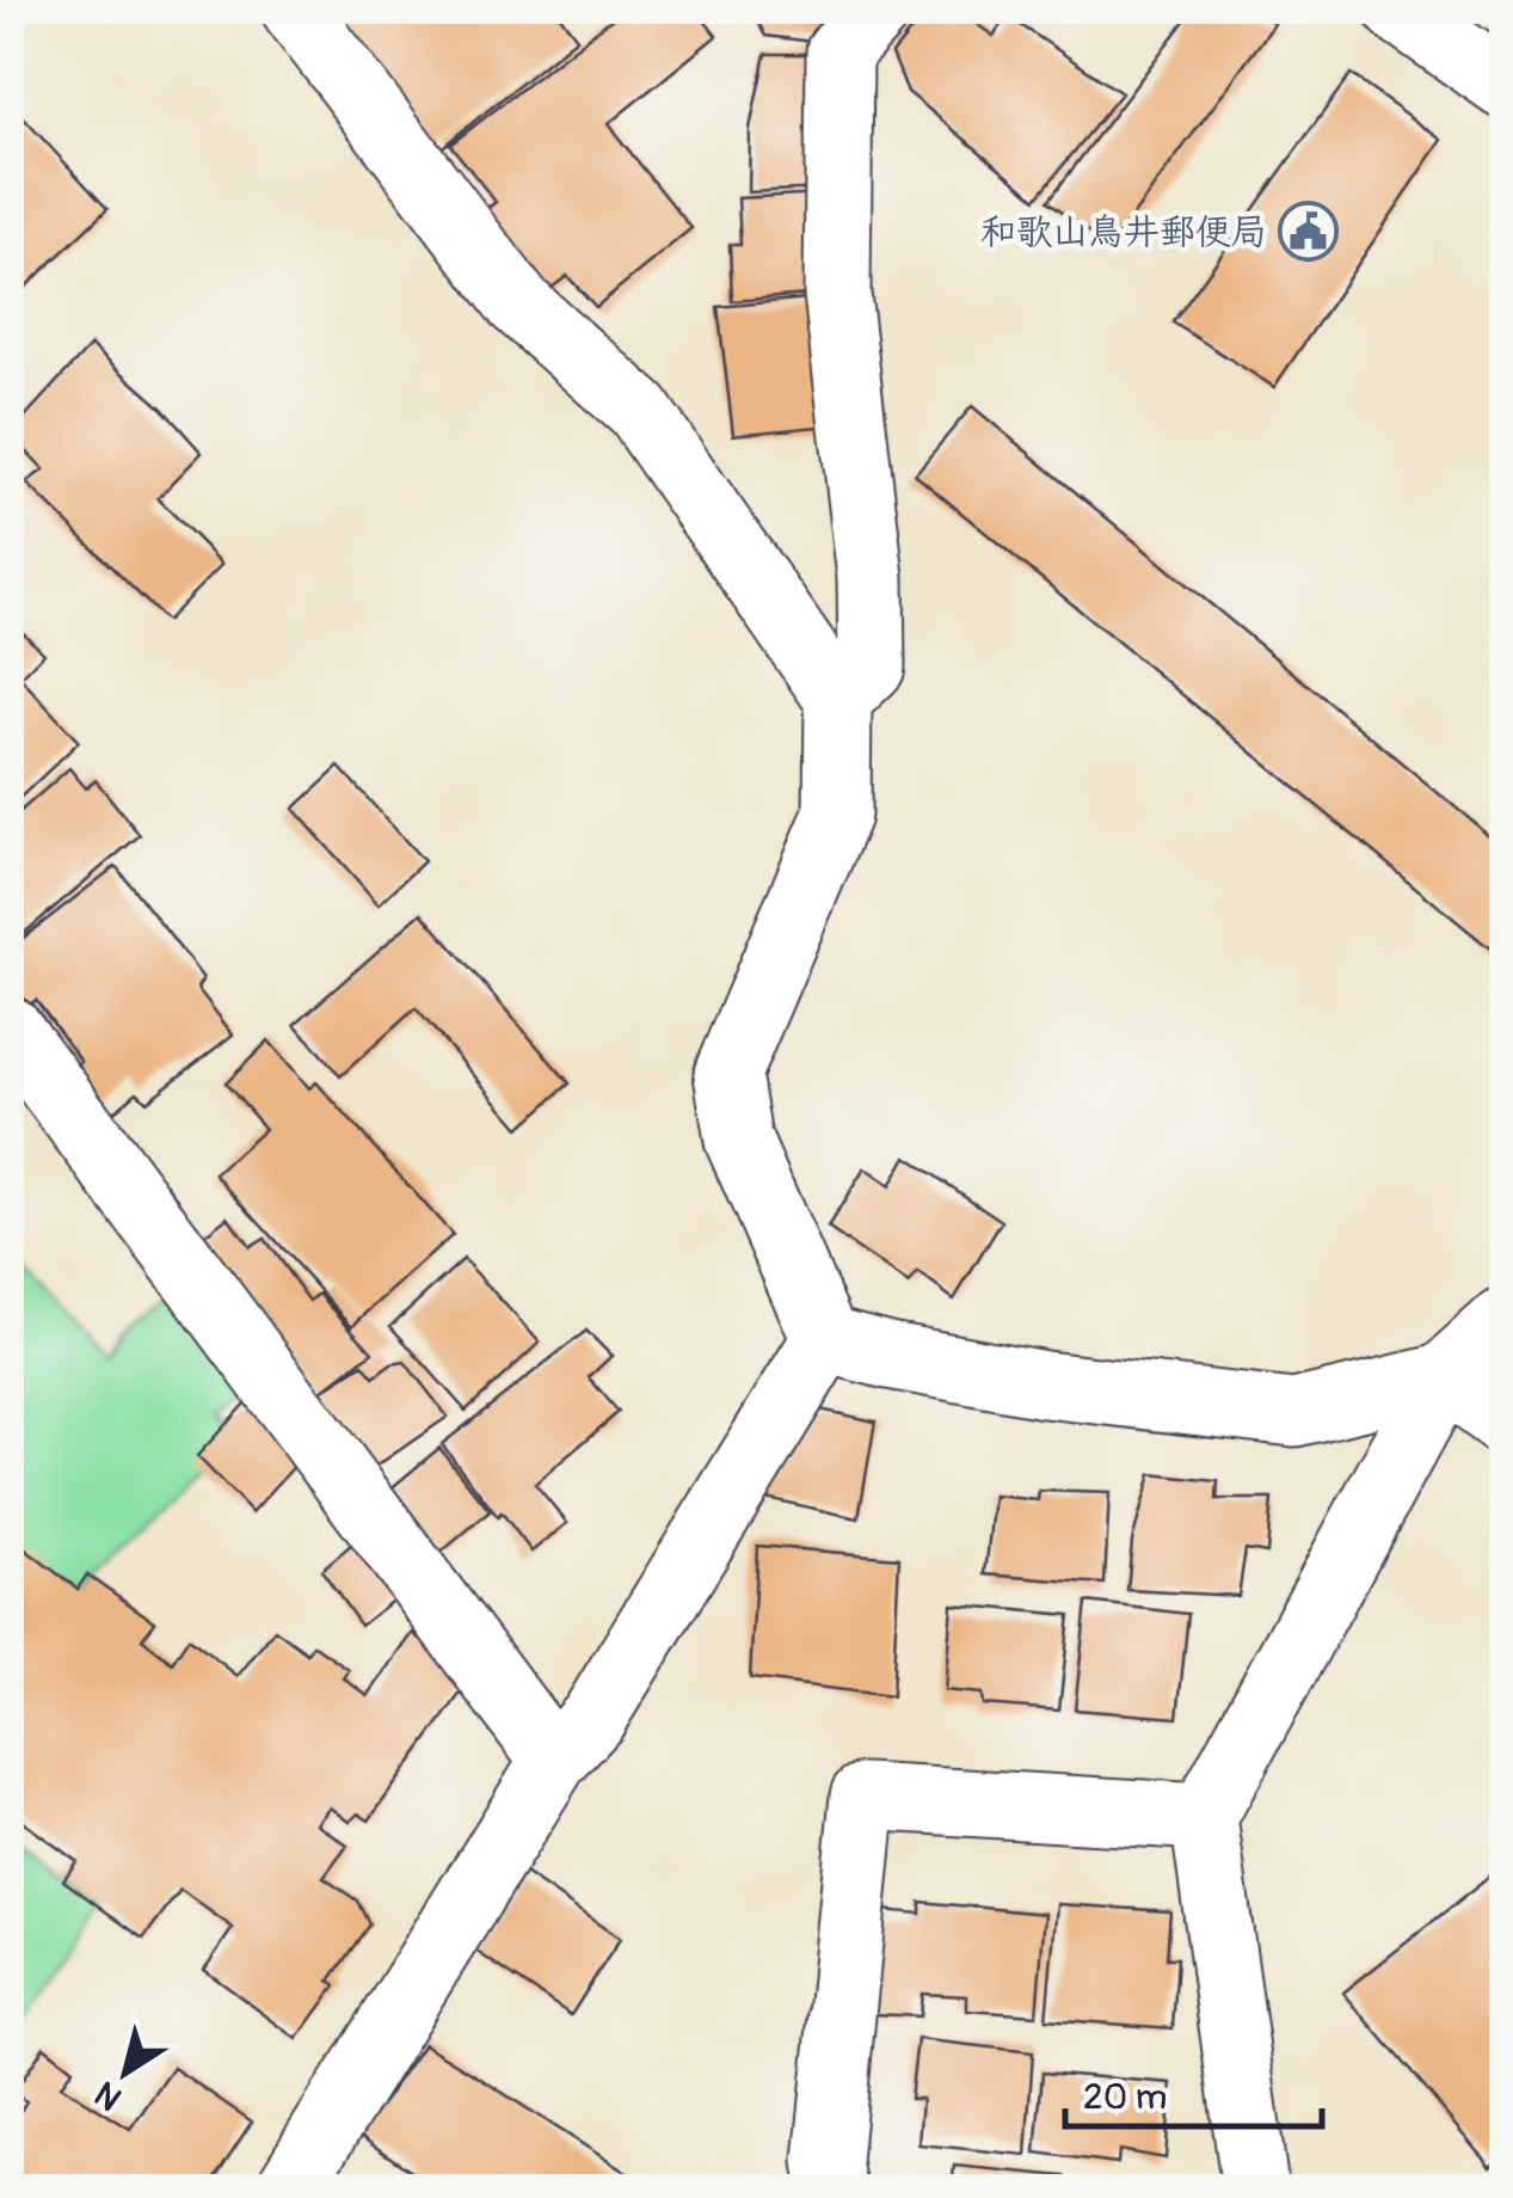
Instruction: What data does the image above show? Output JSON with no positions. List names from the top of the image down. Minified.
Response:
{"places":{"public building":["和歌山鳥井郵便局"]},"scale_bar":"20 m","north":"bottom left"}
